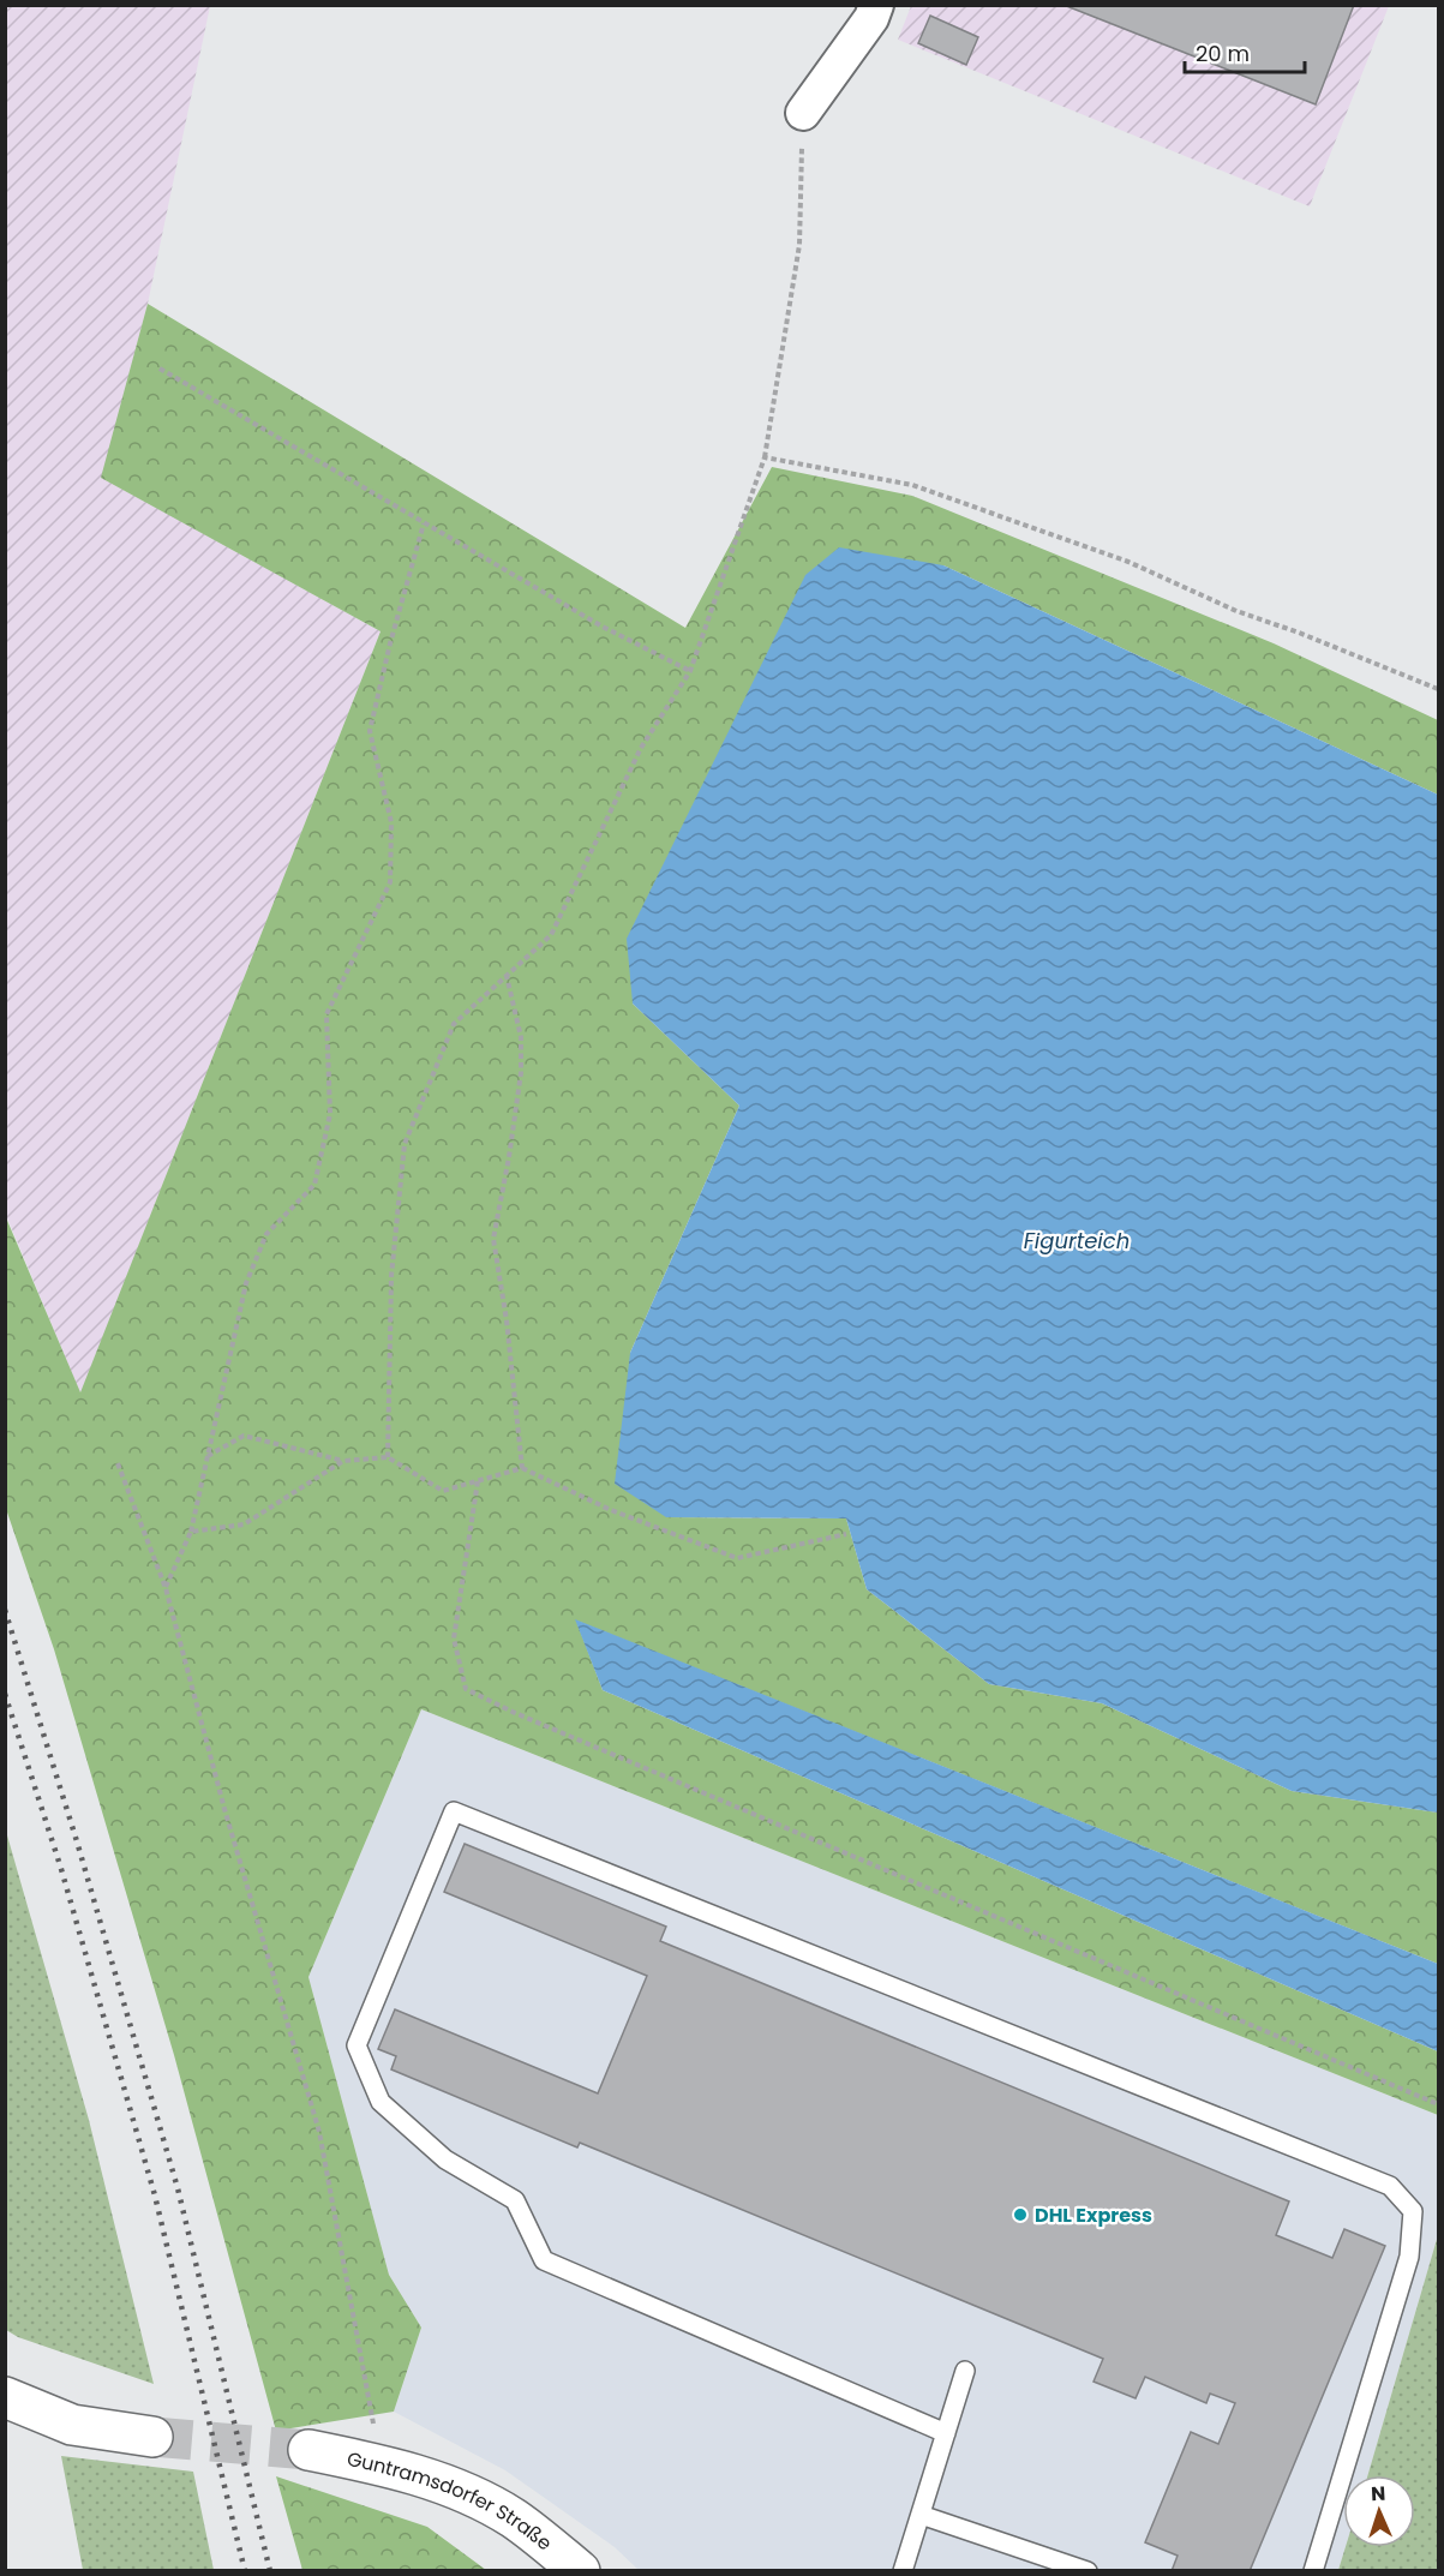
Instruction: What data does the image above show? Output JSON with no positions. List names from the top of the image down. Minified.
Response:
{"streets":{"street":["Guntramsdorfer Straße"]},"water":["Figurteich"],"places":["DHL Express"],"scale_bar":"20 m","north":"top"}
